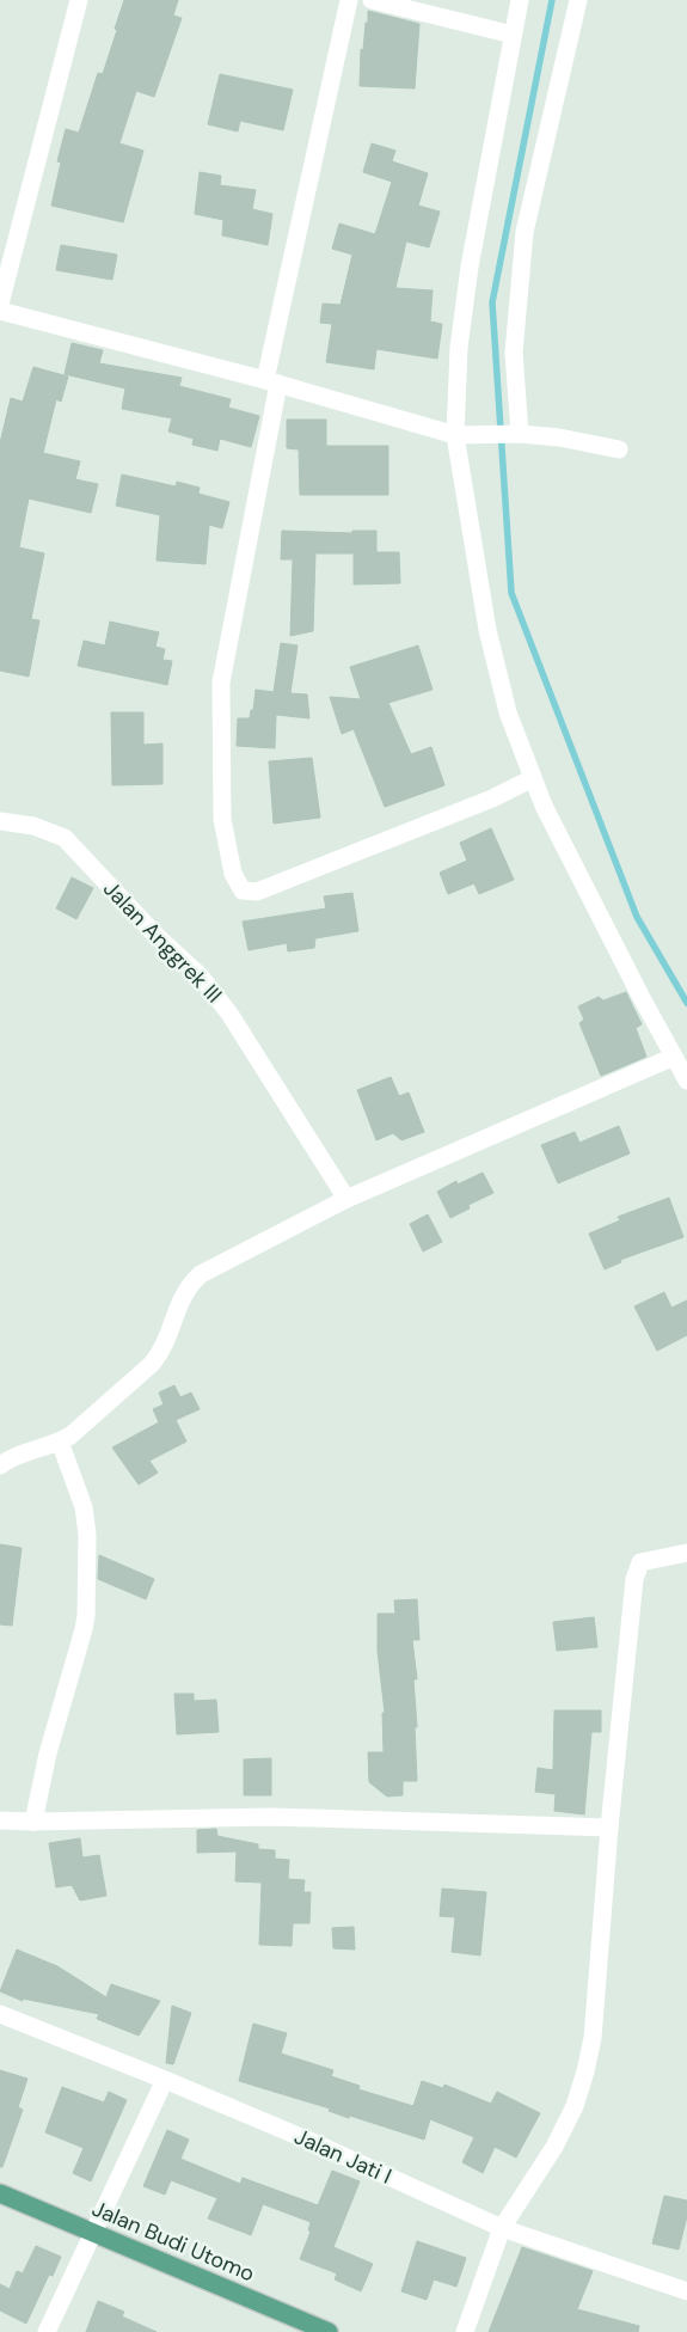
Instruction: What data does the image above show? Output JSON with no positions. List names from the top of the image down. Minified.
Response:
{"streets":{"main road":["Jalan Budi Utomo"],"street":["Jalan Anggrek III","Jalan Jati I"]}}
